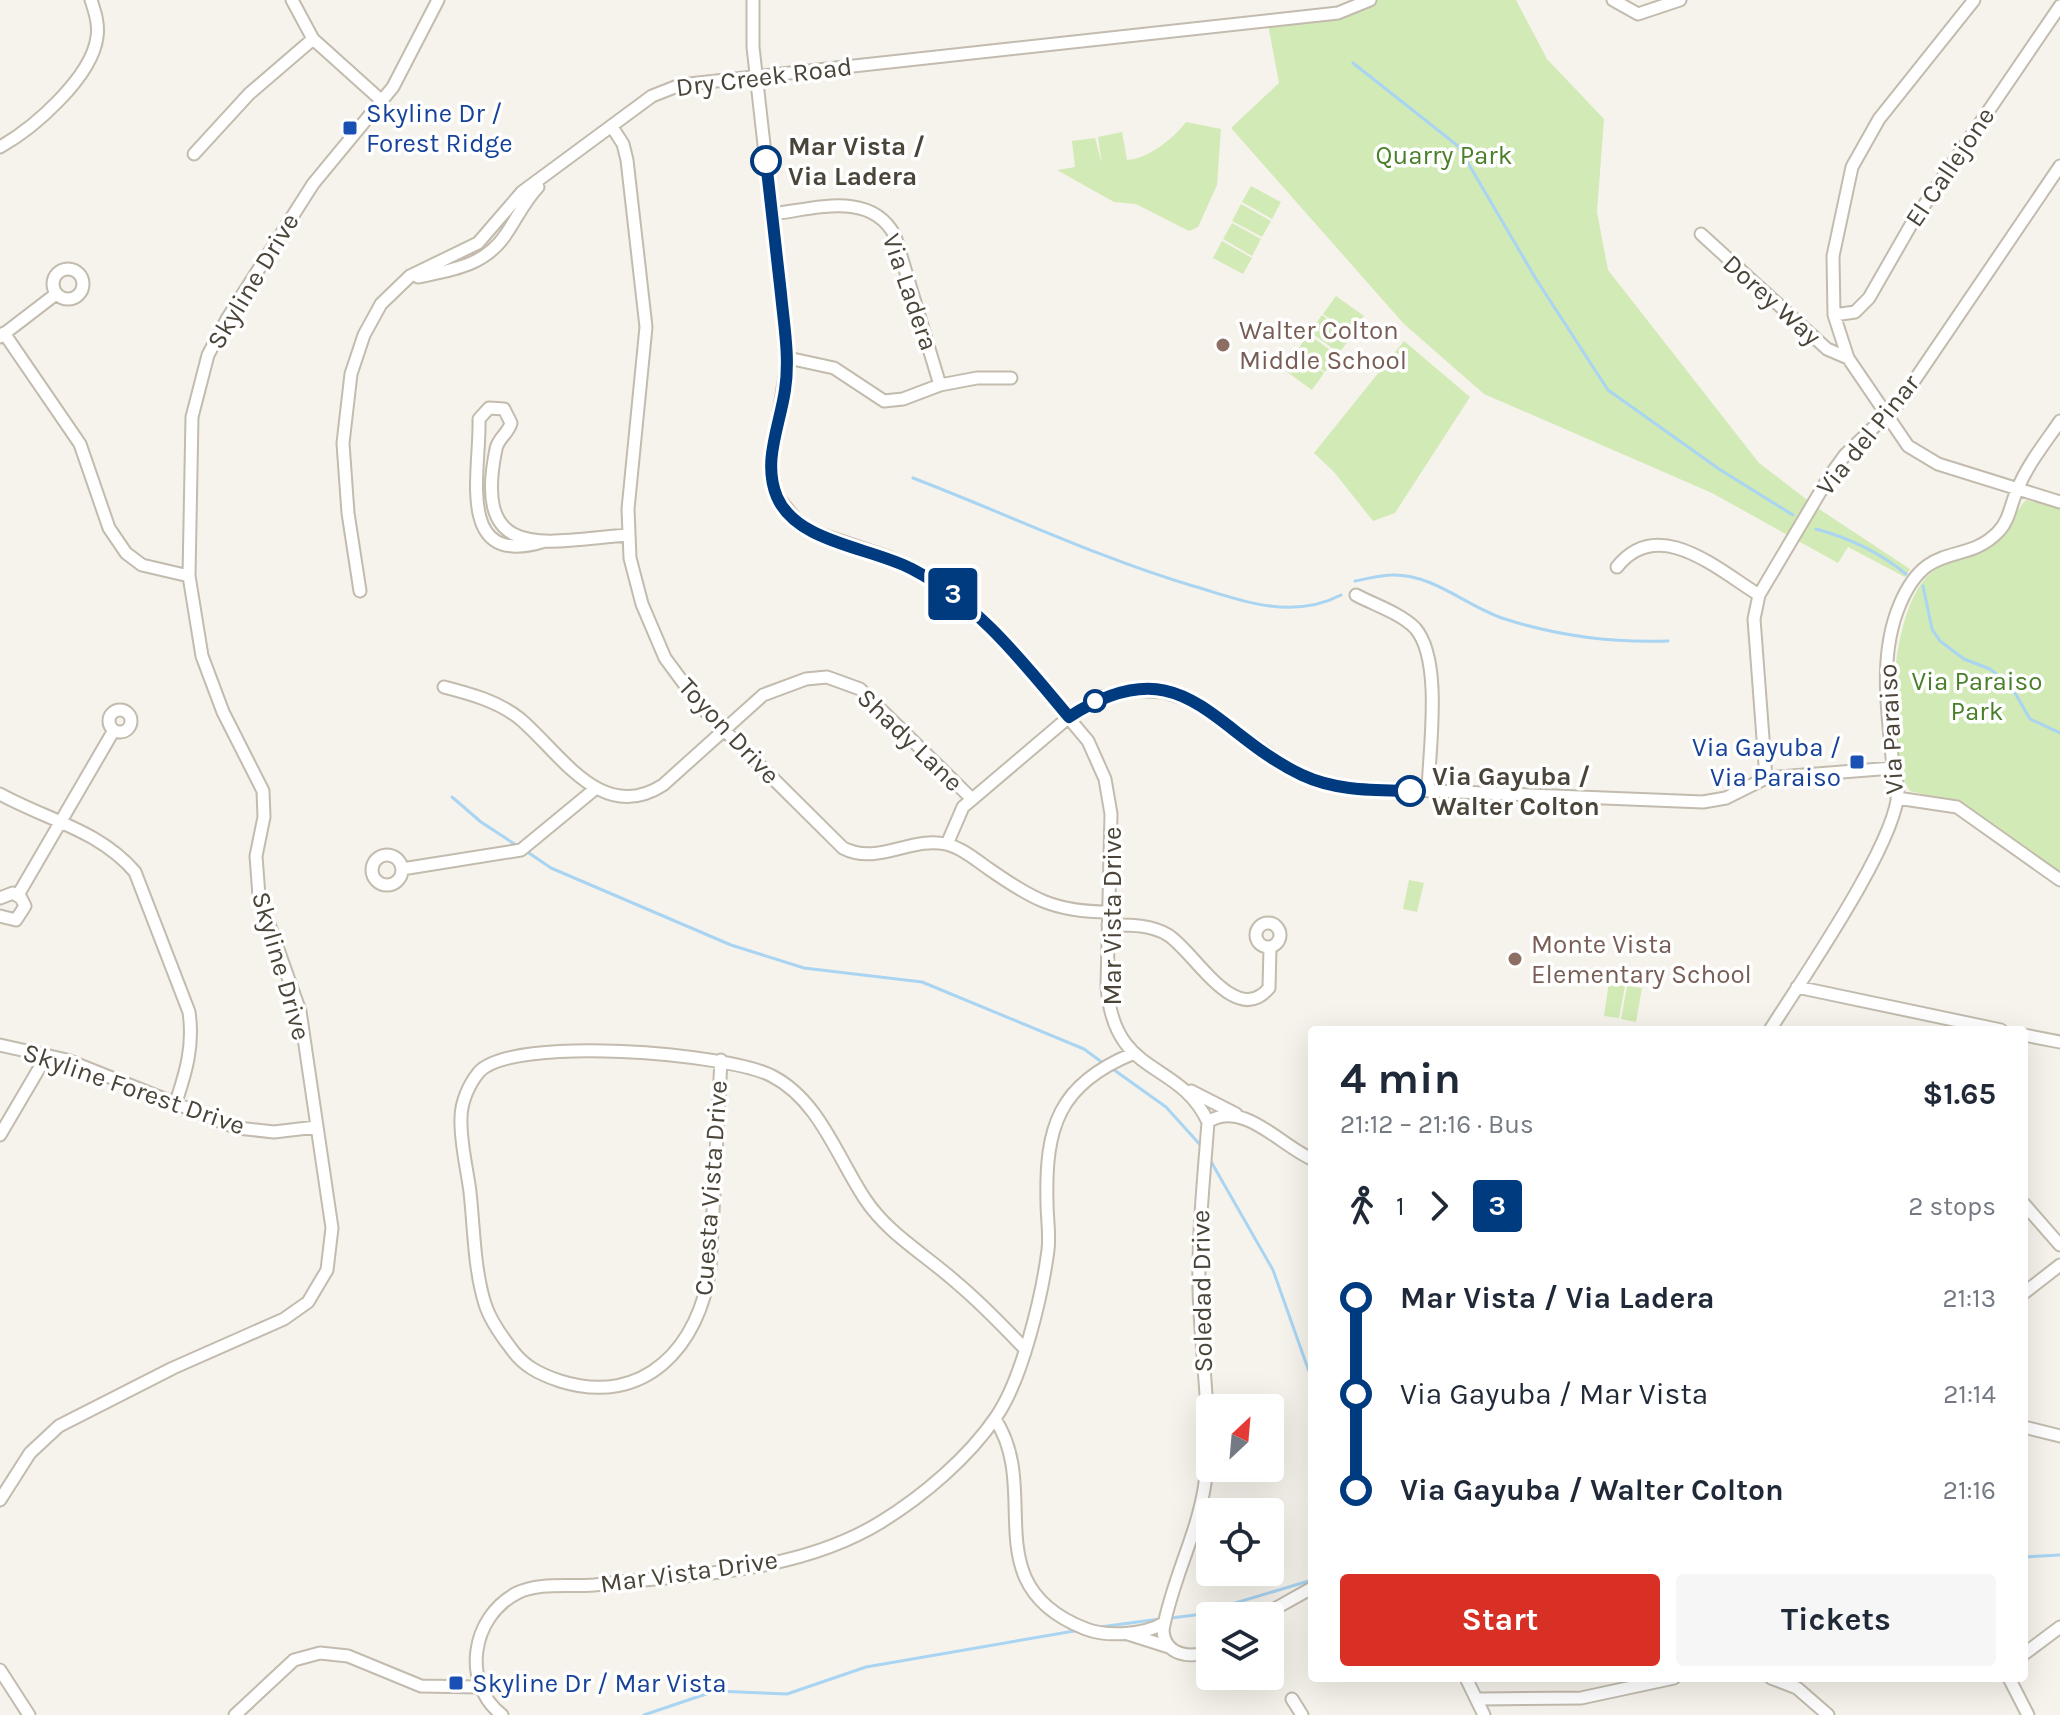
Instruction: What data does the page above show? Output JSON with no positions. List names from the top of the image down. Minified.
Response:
{"streets":{"street":["Dry Creek Road","El Callejone","Skyline Drive","Via Ladera","Dorey Way","Via del Pinar","Via Paraiso","Toyon Drive","Shady Lane","Mar Vista Drive","Skyline Forest Drive","Cuesta Vista Drive","Soledad Drive"]},"crossings":[["Dry Creek Road","Toyon Drive"],["Dry Creek Road","Mar Vista Drive"],["Skyline Drive","Skyline Forest Drive"],["Via Ladera","Mar Vista Drive"],["Toyon Drive","Shady Lane"],["Mar Vista Drive","Cuesta Vista Drive"]],"parks":["Quarry Park","Via Paraiso Park"],"places":{"transit":["Skyline Dr / Forest Ridge","Via Gayuba / Via Paraiso","Skyline Dr / Mar Vista"],"other":["Mar Vista / Via Ladera","Walter Colton Middle School","Via Gayuba / Walter Colton","Monte Vista Elementary School"]},"lines":["bus line 3"],"north":"top right","page":{"on_map":"3","heading":["4 min","21:12 – 21:16 · Bus","$1.65"],"legs":["1","3","2 stops"],"list":[{"name":"Mar Vista / Via Ladera","value":"21:13"},{"name":"Via Gayuba / Mar Vista","value":"21:14"},{"name":"Via Gayuba / Walter Colton","value":"21:16"}],"buttons":["Start","Tickets"]}}
